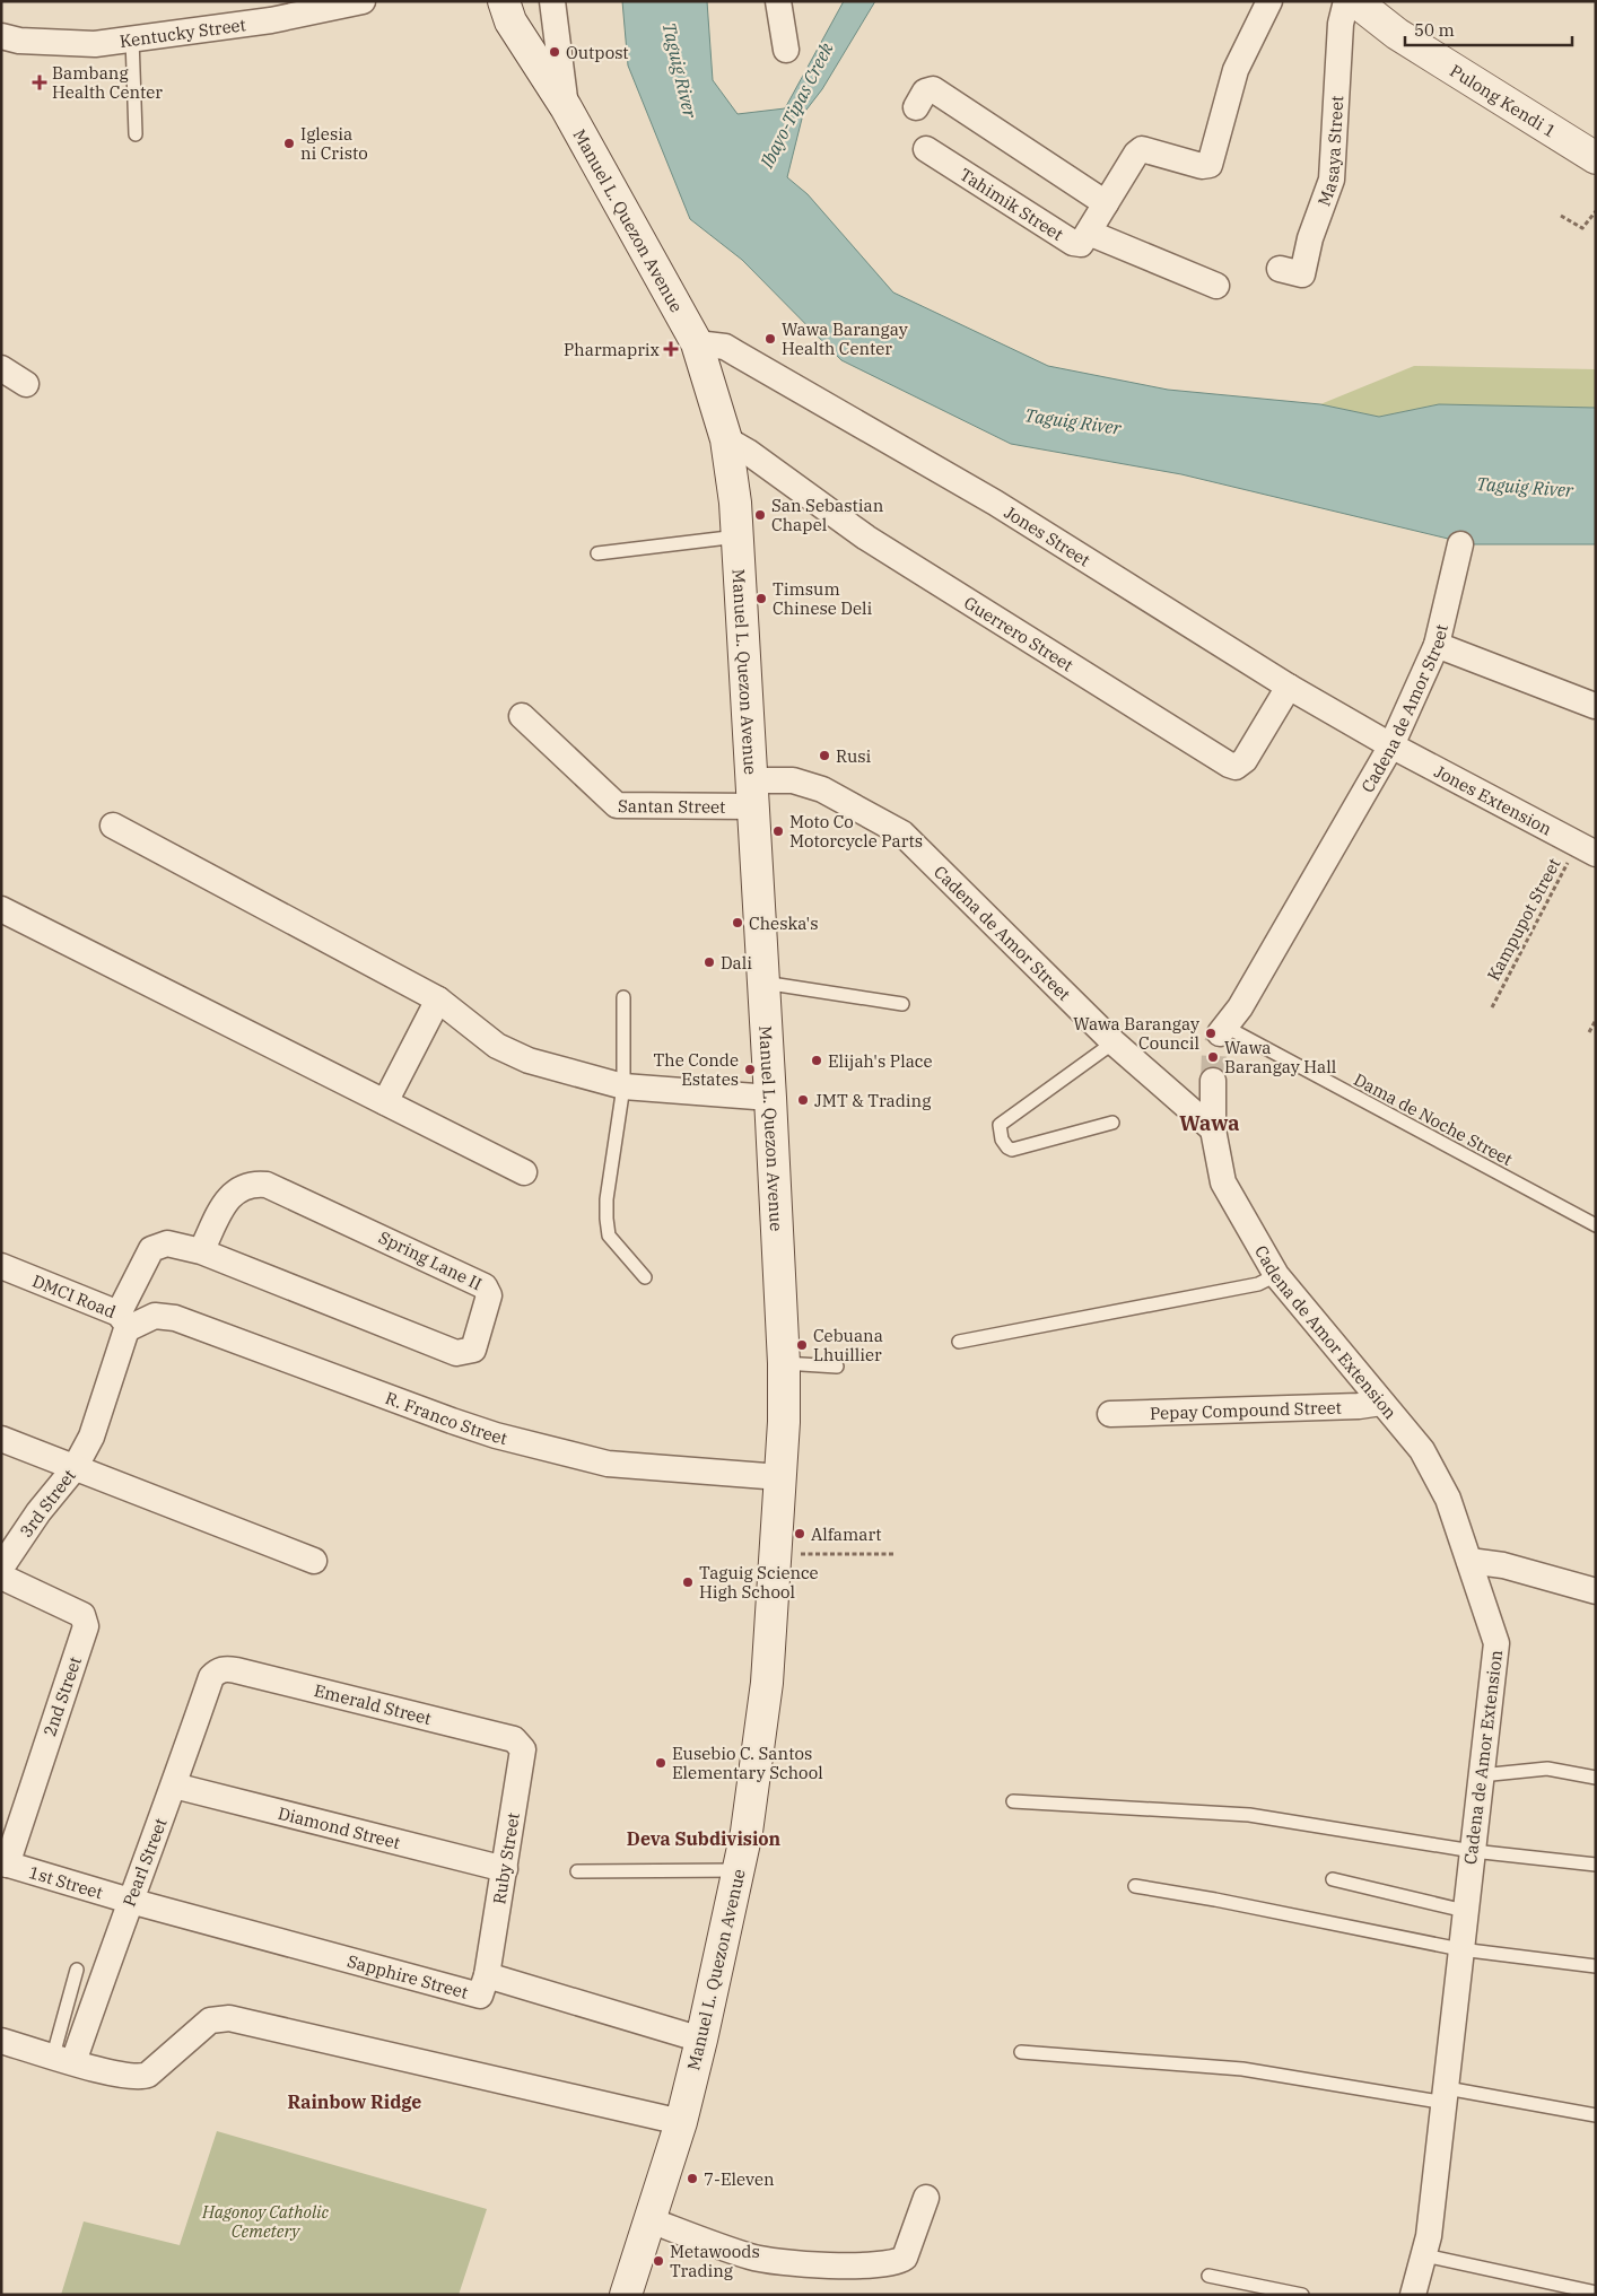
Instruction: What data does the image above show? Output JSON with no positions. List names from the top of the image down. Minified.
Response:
{"streets":{"main road":["Pulong Kendi 1","Manuel L. Quezon Avenue"],"street":["Kentucky Street","Masaya Street","Tahimik Street","Jones Street","Guerrero Street","Cadena de Amor Street","Jones Extension","Santan Street","Spring Lane II","DMCI Road","Cadena de Amor Extension","Pepay Compound Street","R. Franco Street","3rd Street","2nd Street","Emerald Street","Diamond Street","Ruby Street","Pearl Street","1st Street","Sapphire Street"],"lane":["Dama de Noche Street"],"path":["Kampupot Street"]},"crossings":[["Manuel L. Quezon Avenue","Jones Street"],["Manuel L. Quezon Avenue","Guerrero Street"],["Manuel L. Quezon Avenue","Cadena de Amor Street"],["Manuel L. Quezon Avenue","Santan Street"],["Manuel L. Quezon Avenue","R. Franco Street"],["Manuel L. Quezon Avenue","Sapphire Street"],["Jones Street","Guerrero Street"],["Jones Street","Cadena de Amor Street"],["Jones Street","Jones Extension"],["Cadena de Amor Street","Jones Extension"],["Cadena de Amor Street","Santan Street"],["Cadena de Amor Street","Dama de Noche Street"],["Cadena de Amor Street","Cadena de Amor Extension"],["Jones Extension","Kampupot Street"],["Spring Lane II","DMCI Road"],["Spring Lane II","R. Franco Street"],["DMCI Road","R. Franco Street"],["DMCI Road","3rd Street"],["Cadena de Amor Extension","Pepay Compound Street"],["2nd Street","1st Street"],["Emerald Street","Ruby Street"],["Emerald Street","Pearl Street"],["Diamond Street","Ruby Street"],["Diamond Street","Pearl Street"],["Ruby Street","Sapphire Street"],["Pearl Street","1st Street"],["Pearl Street","Sapphire Street"],["1st Street","Sapphire Street"]],"districts":["Wawa","Deva Subdivision","Rainbow Ridge"],"water":["Taguig River","Ibayo-Tipas Creek"],"parks":["Hagonoy Catholic Cemetery"],"places":{"other":["Outpost","Iglesia ni Cristo","Wawa Barangay Health Center","San Sebastian Chapel","Timsum Chinese Deli","Rusi","Moto Co Motorcycle Parts","Cheska's","Dali","Wawa Barangay Council","Wawa Barangay Hall","Elijah's Place","The Conde Estates","JMT & Trading","Cebuana Lhuillier","Alfamart","Taguig Science High School","Eusebio C. Santos Elementary School","7-Eleven","Metawoods Trading"],"health":["Bambang Health Center","Pharmaprix"]},"scale_bar":"50 m"}
